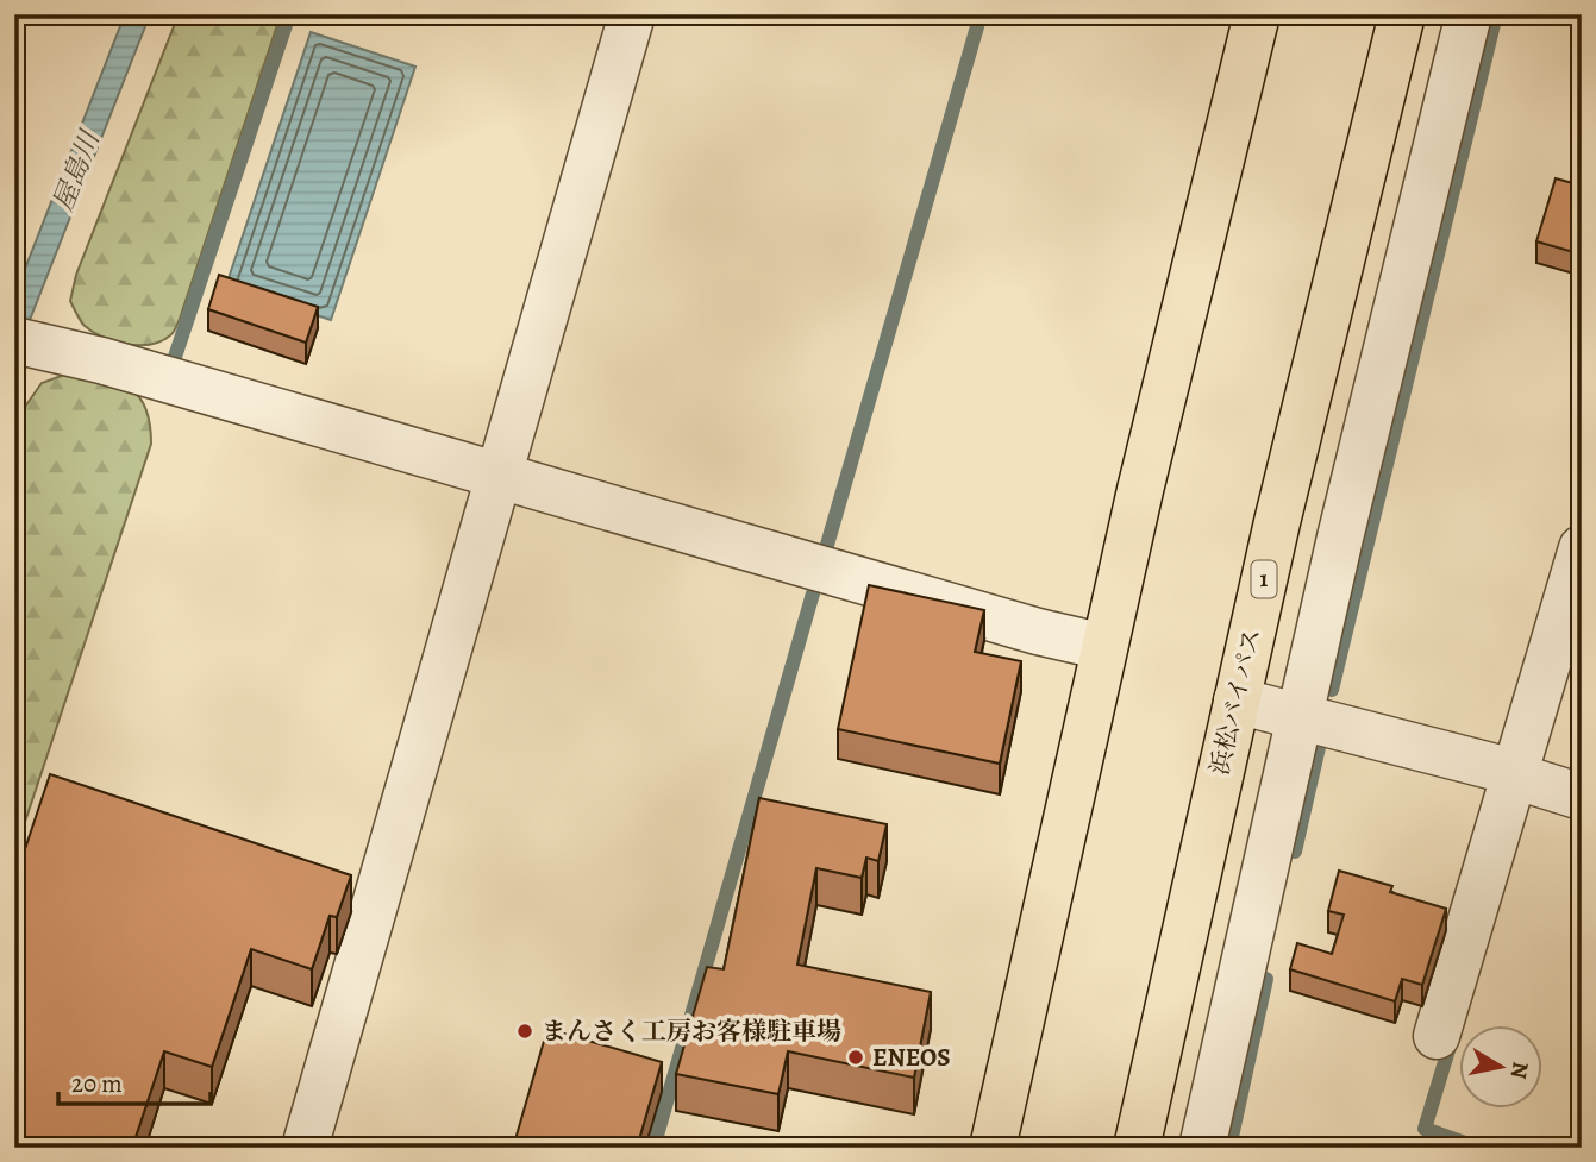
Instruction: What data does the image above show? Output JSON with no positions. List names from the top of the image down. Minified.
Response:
{"streets":{"highway":["1","浜松バイパス"]},"water":["屋島川"],"places":["まんさく工房お客様駐車場","ENEOS"],"scale_bar":"20 m","north":"right"}
